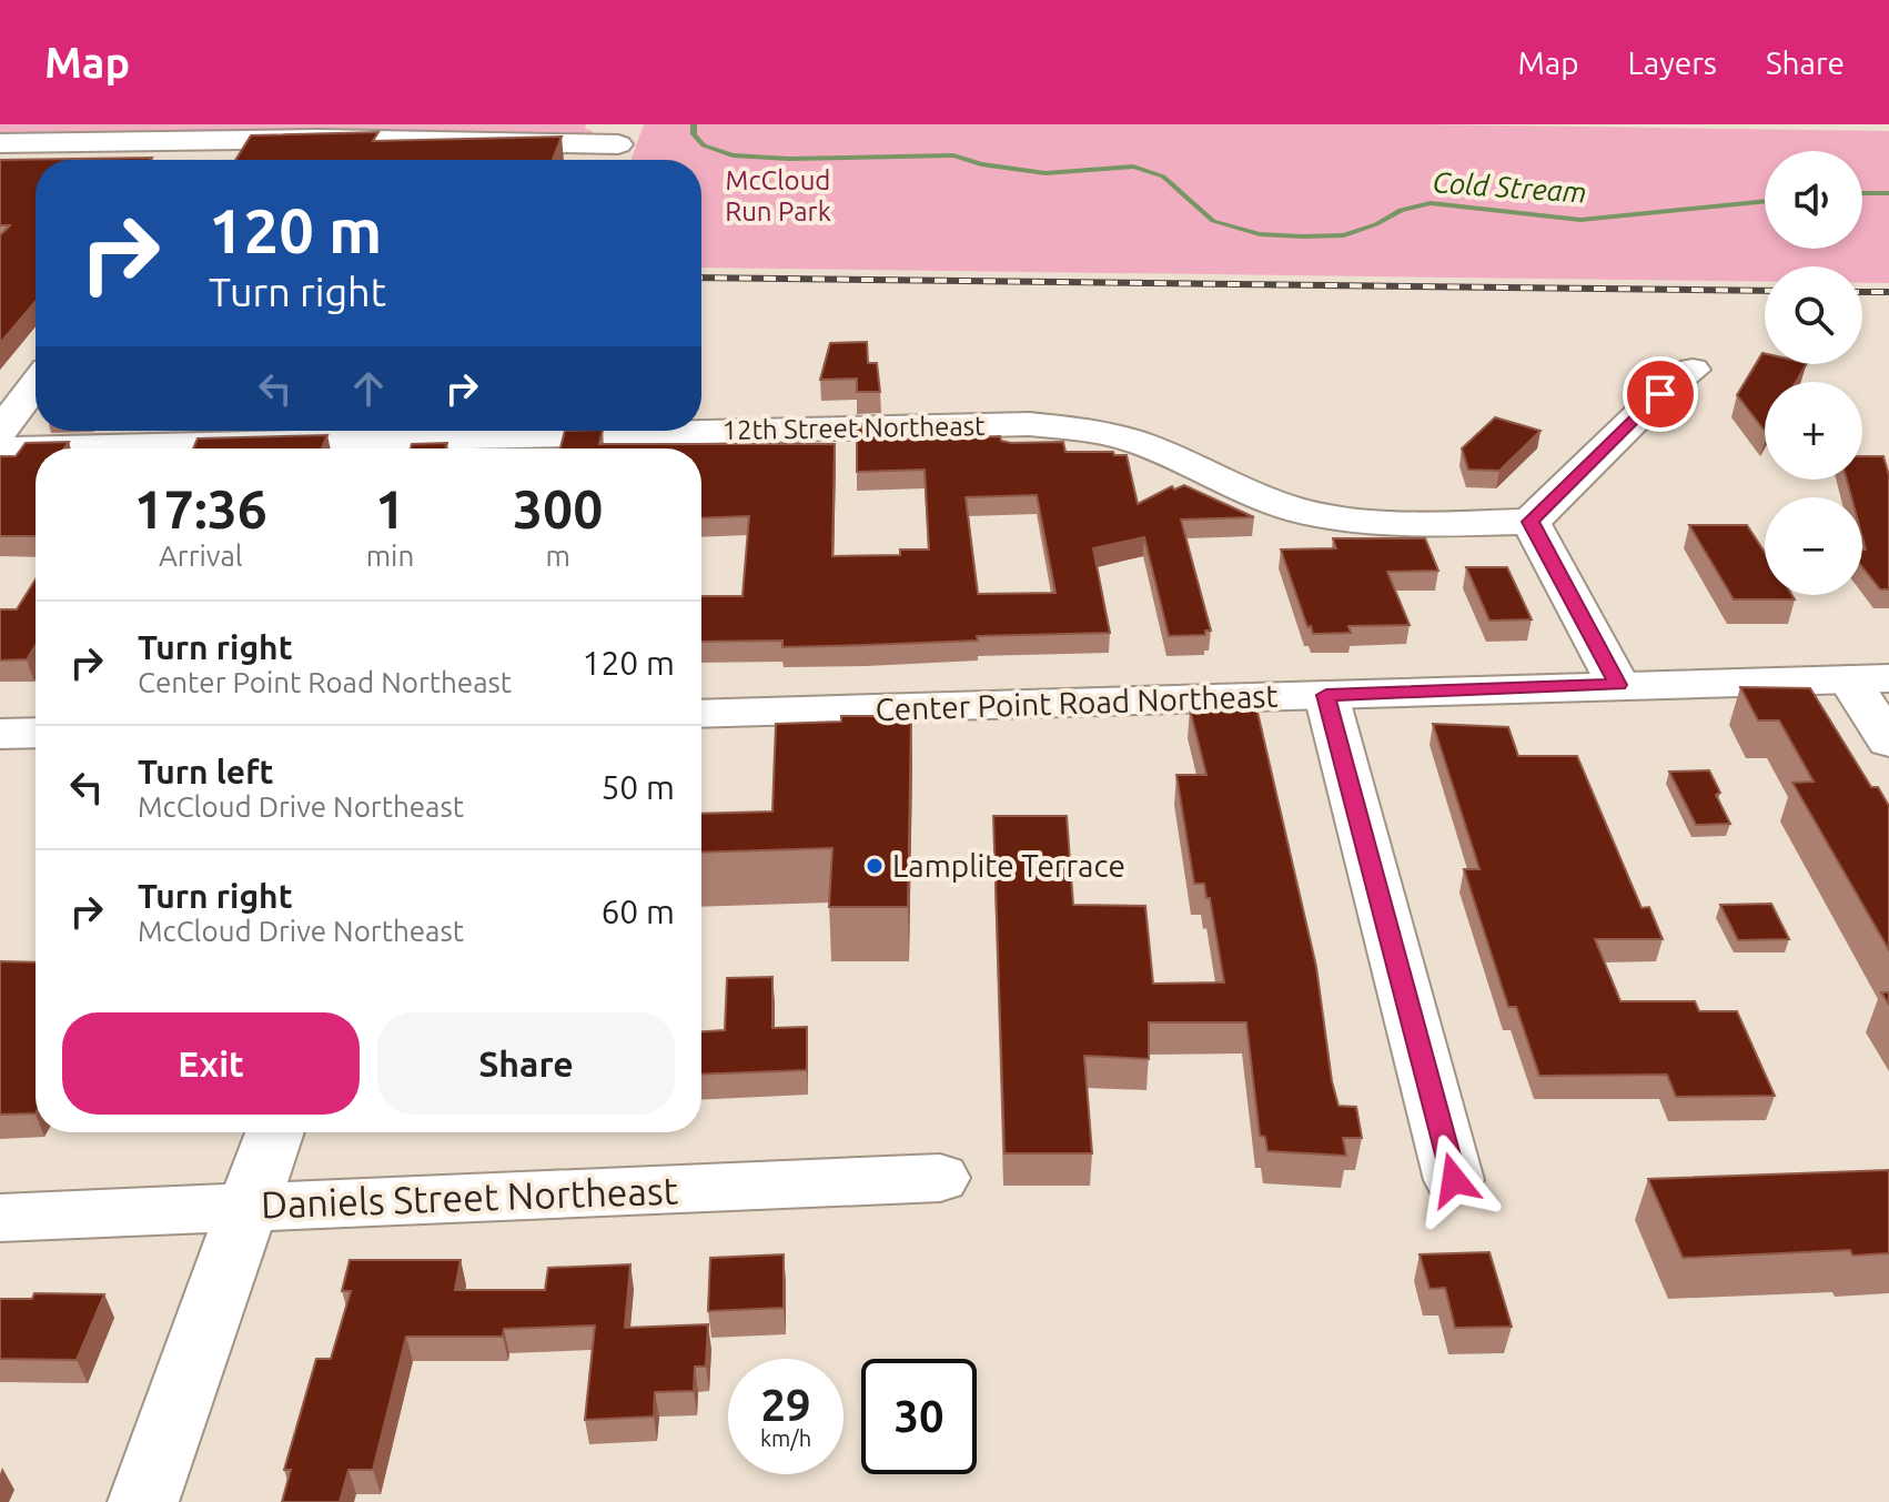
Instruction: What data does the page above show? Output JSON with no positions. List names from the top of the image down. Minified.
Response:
{"streets":{"street":["12th Street Northeast","Center Point Road Northeast","Daniels Street Northeast"]},"water":["Cold Stream"],"parks":["McCloud Run Park"],"places":["Lamplite Terrace"],"page":{"header":"Map","nav":["Map","Layers","Share"],"map_buttons":["+","−"],"turn":["120 m","Turn right"],"eta":["17:36","Arrival","1","min","300","m"],"list":[{"name":"Turn right","note":"Center Point Road Northeast","value":"120 m"},{"name":"Turn left","note":"McCloud Drive Northeast","value":"50 m"},{"name":"Turn right","note":"McCloud Drive Northeast","value":"60 m"}],"buttons":["Exit","Share"],"speed":"29 km/h","limit":"30"}}
